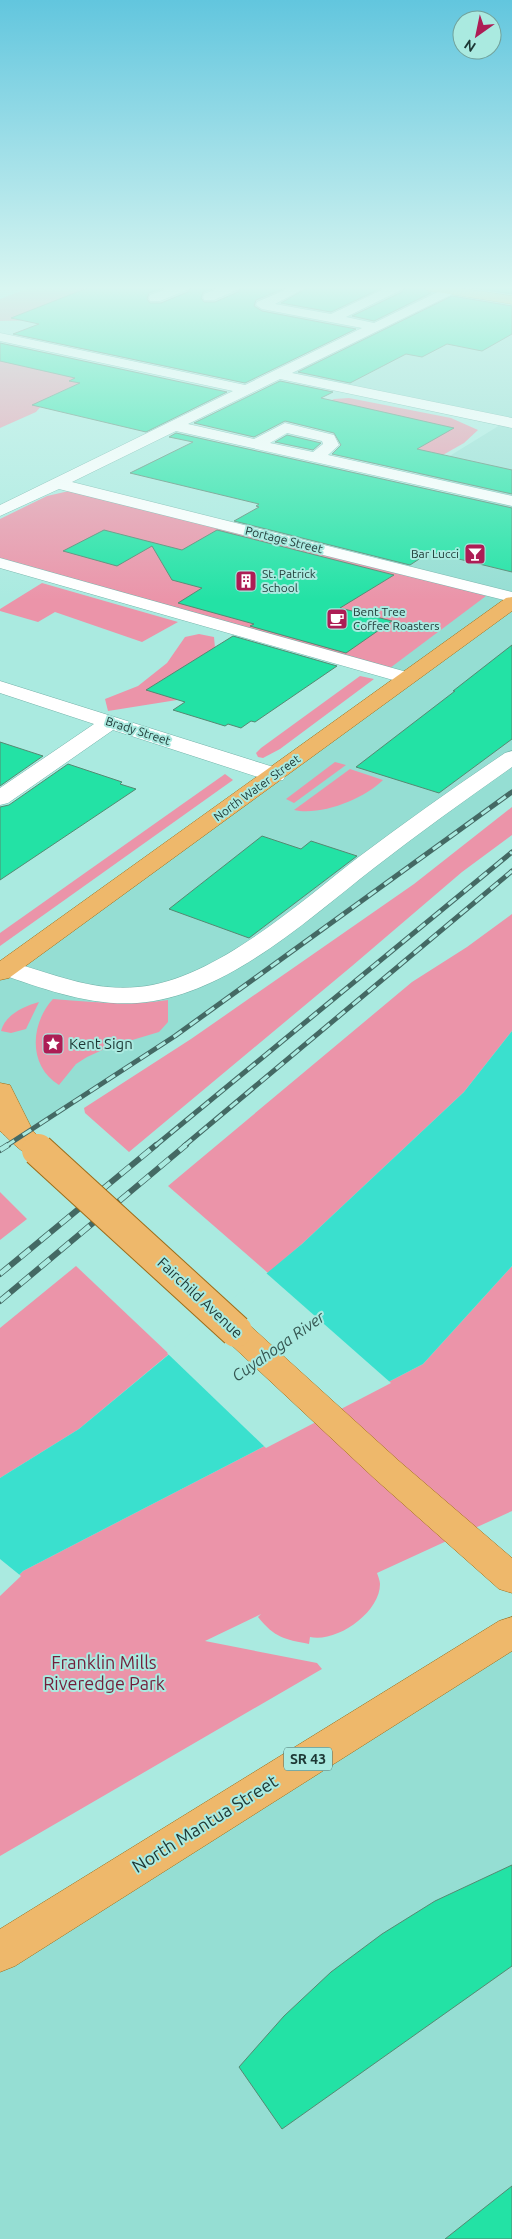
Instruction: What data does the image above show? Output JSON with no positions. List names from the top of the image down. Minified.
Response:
{"streets":{"main road":["North Water Street","Fairchild Avenue","SR 43","North Mantua Street"],"street":["Portage Street","Brady Street"]},"crossings":[["Brady Street","North Water Street"]],"water":["Cuyahoga River"],"parks":["Franklin Mills Riveredge Park"],"places":{"bar":["Bar Lucci"],"building":["St. Patrick School"],"cafe":["Bent Tree Coffee Roasters"],"place":["Kent Sign"]},"north":"bottom left"}
